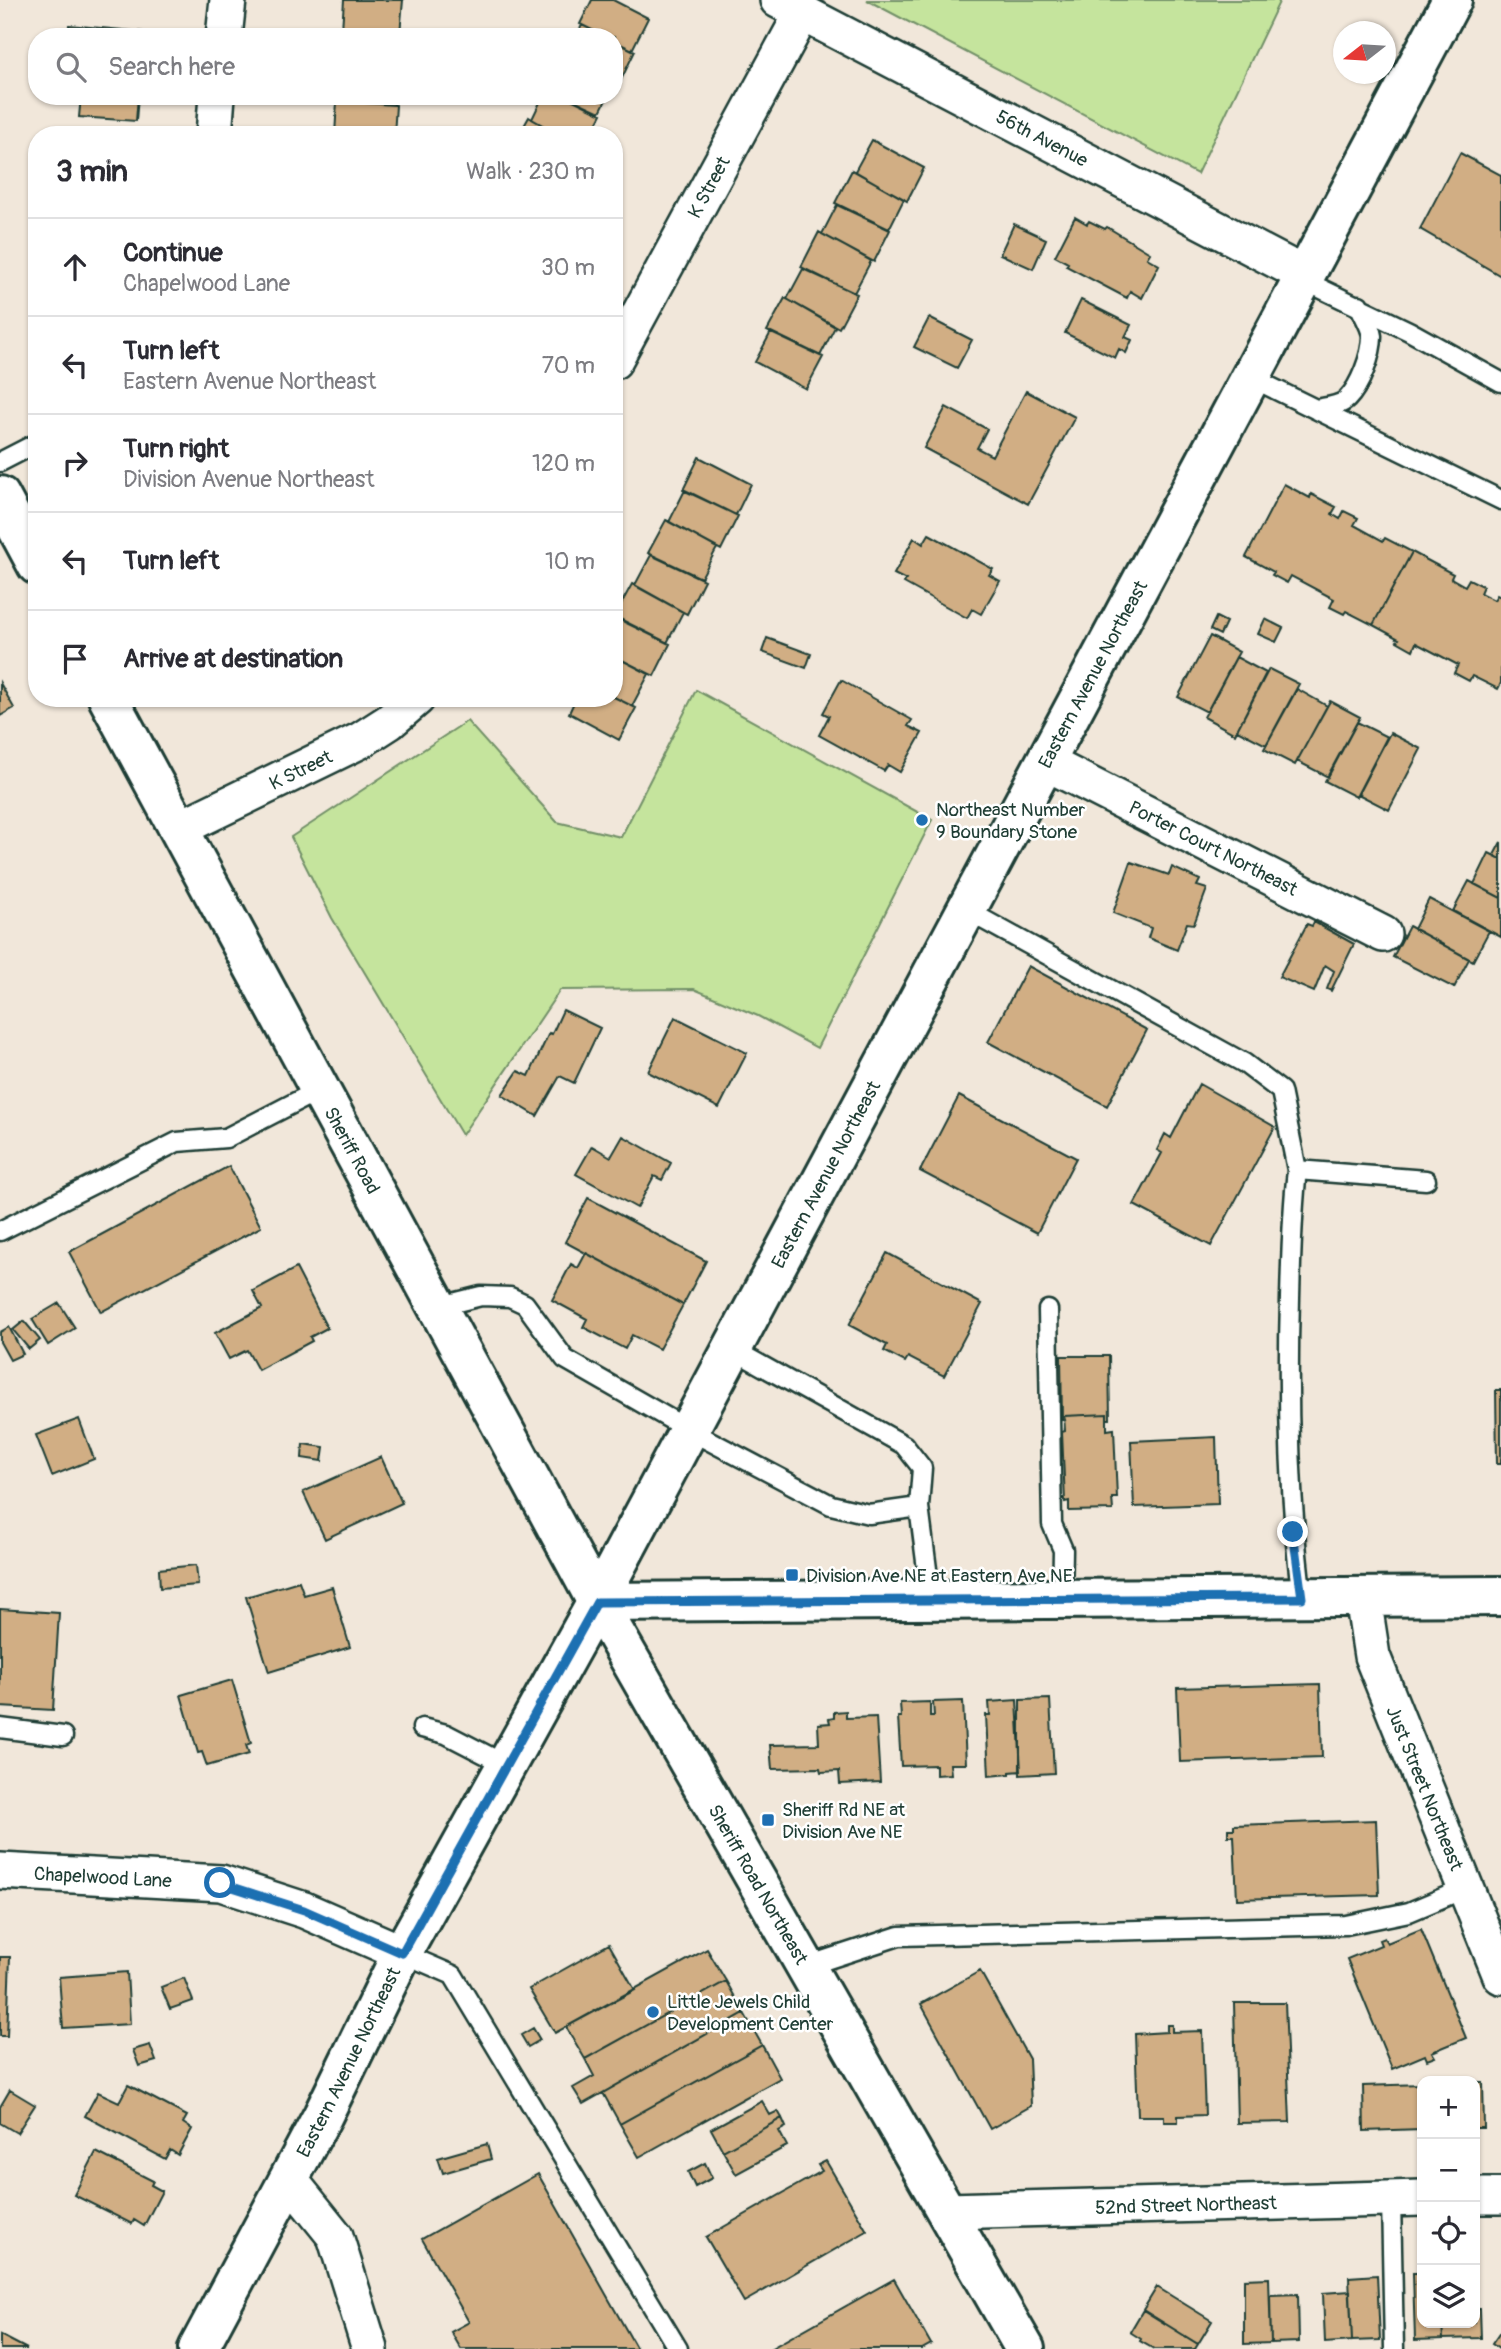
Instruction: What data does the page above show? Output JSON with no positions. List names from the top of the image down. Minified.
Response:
{"streets":{"main road":["Eastern Avenue Northeast","Sheriff Road","Sheriff Road Northeast"],"street":["56th Avenue","K Street","Porter Court Northeast","Just Street Northeast","Chapelwood Lane","52nd Street Northeast"]},"crossings":[["56th Avenue","K Street"],["56th Avenue","Eastern Avenue Northeast"],["K Street","Sheriff Road"],["Eastern Avenue Northeast","Porter Court Northeast"],["Eastern Avenue Northeast","Sheriff Road"],["Eastern Avenue Northeast","Chapelwood Lane"],["Eastern Avenue Northeast","Sheriff Road Northeast"],["Sheriff Road","Sheriff Road Northeast"],["Sheriff Road Northeast","52nd Street Northeast"]],"places":{"other":["Northeast Number 9 Boundary Stone","Little Jewels Child Development Center"],"transit":["Division Ave NE at Eastern Ave NE","Sheriff Rd NE at Division Ave NE"]},"north":"left","page":{"search":"Search here","heading":["3 min","Walk · 230 m"],"list":[["Continue","Chapelwood Lane","30 m"],["Turn left","Eastern Avenue Northeast","70 m"],["Turn right","Division Avenue Northeast","120 m"],["Turn left","10 m"],"Arrive at destination"],"map_buttons":["+","−"]}}
